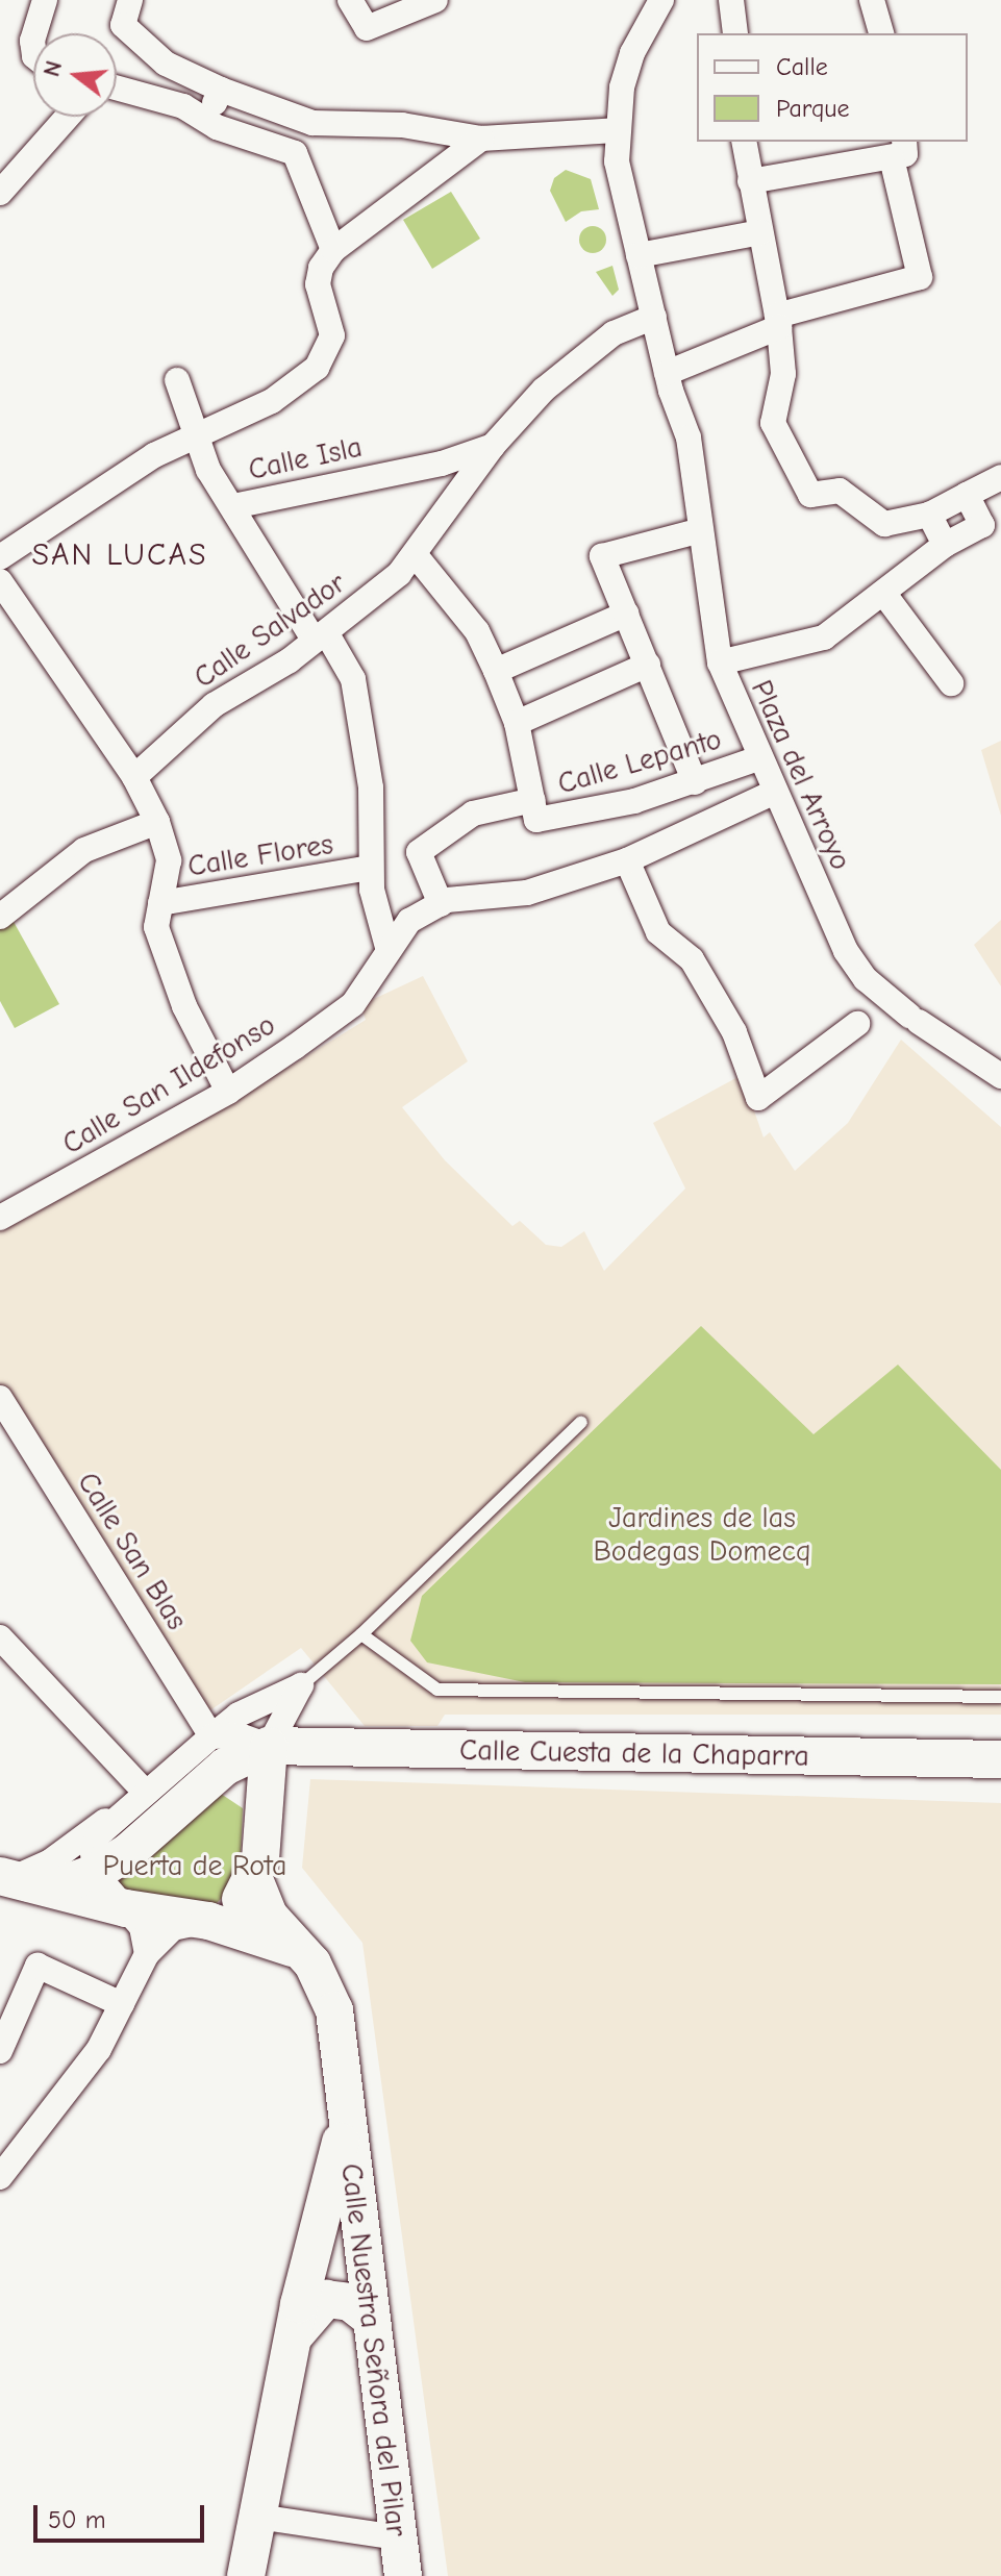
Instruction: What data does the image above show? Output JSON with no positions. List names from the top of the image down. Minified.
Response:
{"streets":{"street":["Calle Isla","Calle Salvador","Calle Lepanto","Plaza del Arroyo","Calle Flores","Calle San Ildefonso","Calle San Blas","Calle Cuesta de la Chaparra","Calle Nuestra Señora del Pilar"]},"crossings":[["Calle Isla","Calle Salvador"],["Calle Salvador","Plaza del Arroyo"],["Calle Lepanto","Plaza del Arroyo"],["Calle Lepanto","Calle San Ildefonso"]],"districts":["SAN LUCAS"],"parks":["Jardines de las Bodegas Domecq","Puerta de Rota"],"legend":["Calle","Parque"],"scale_bar":"50 m","north":"left"}
